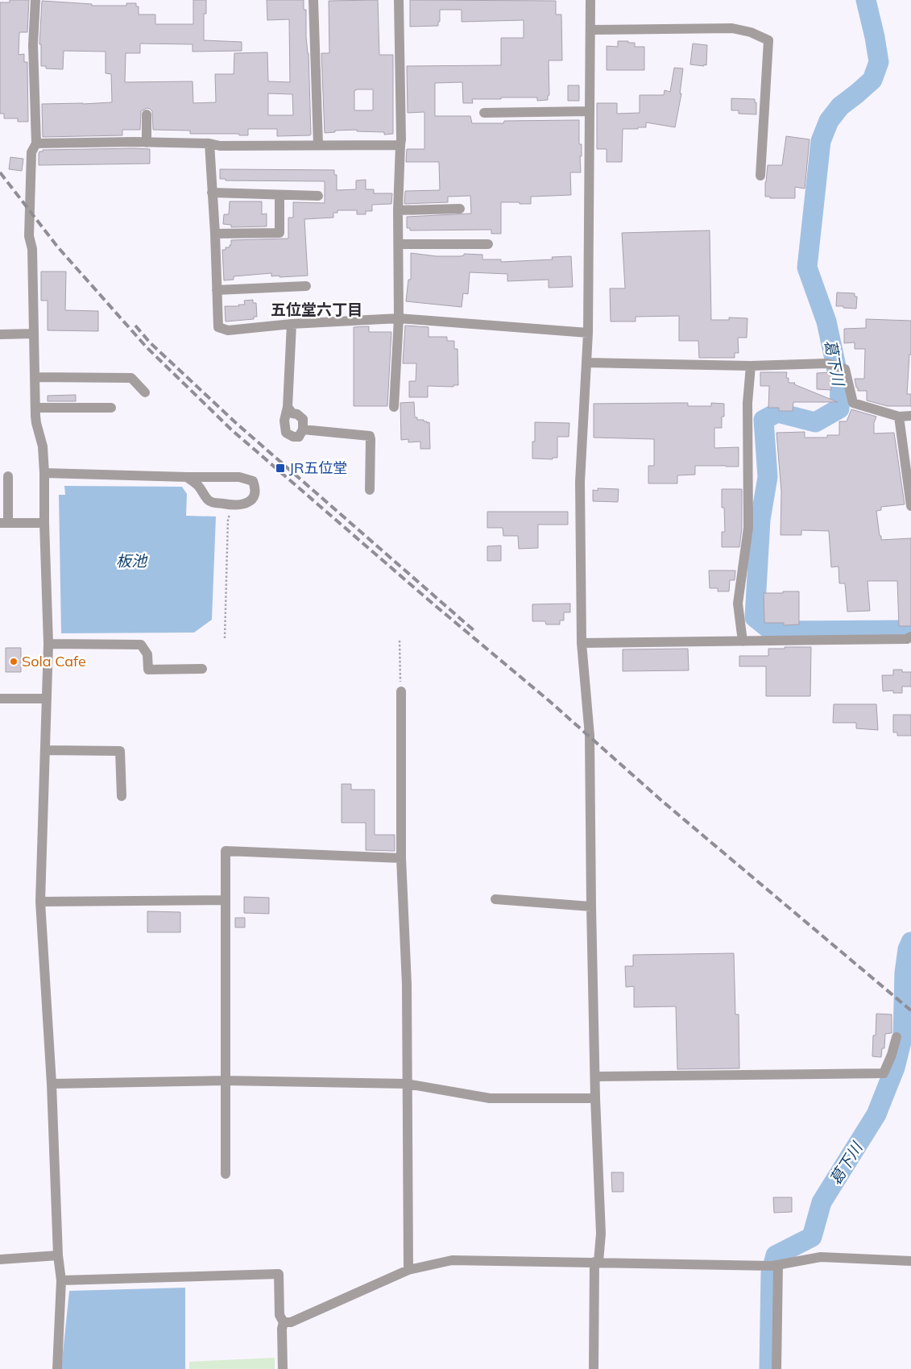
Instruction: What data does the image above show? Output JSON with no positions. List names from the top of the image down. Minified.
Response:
{"districts":["五位堂六丁目"],"water":["葛下川","板池"],"places":{"transit":["JR五位堂"],"other":["Sola Cafe"]}}
